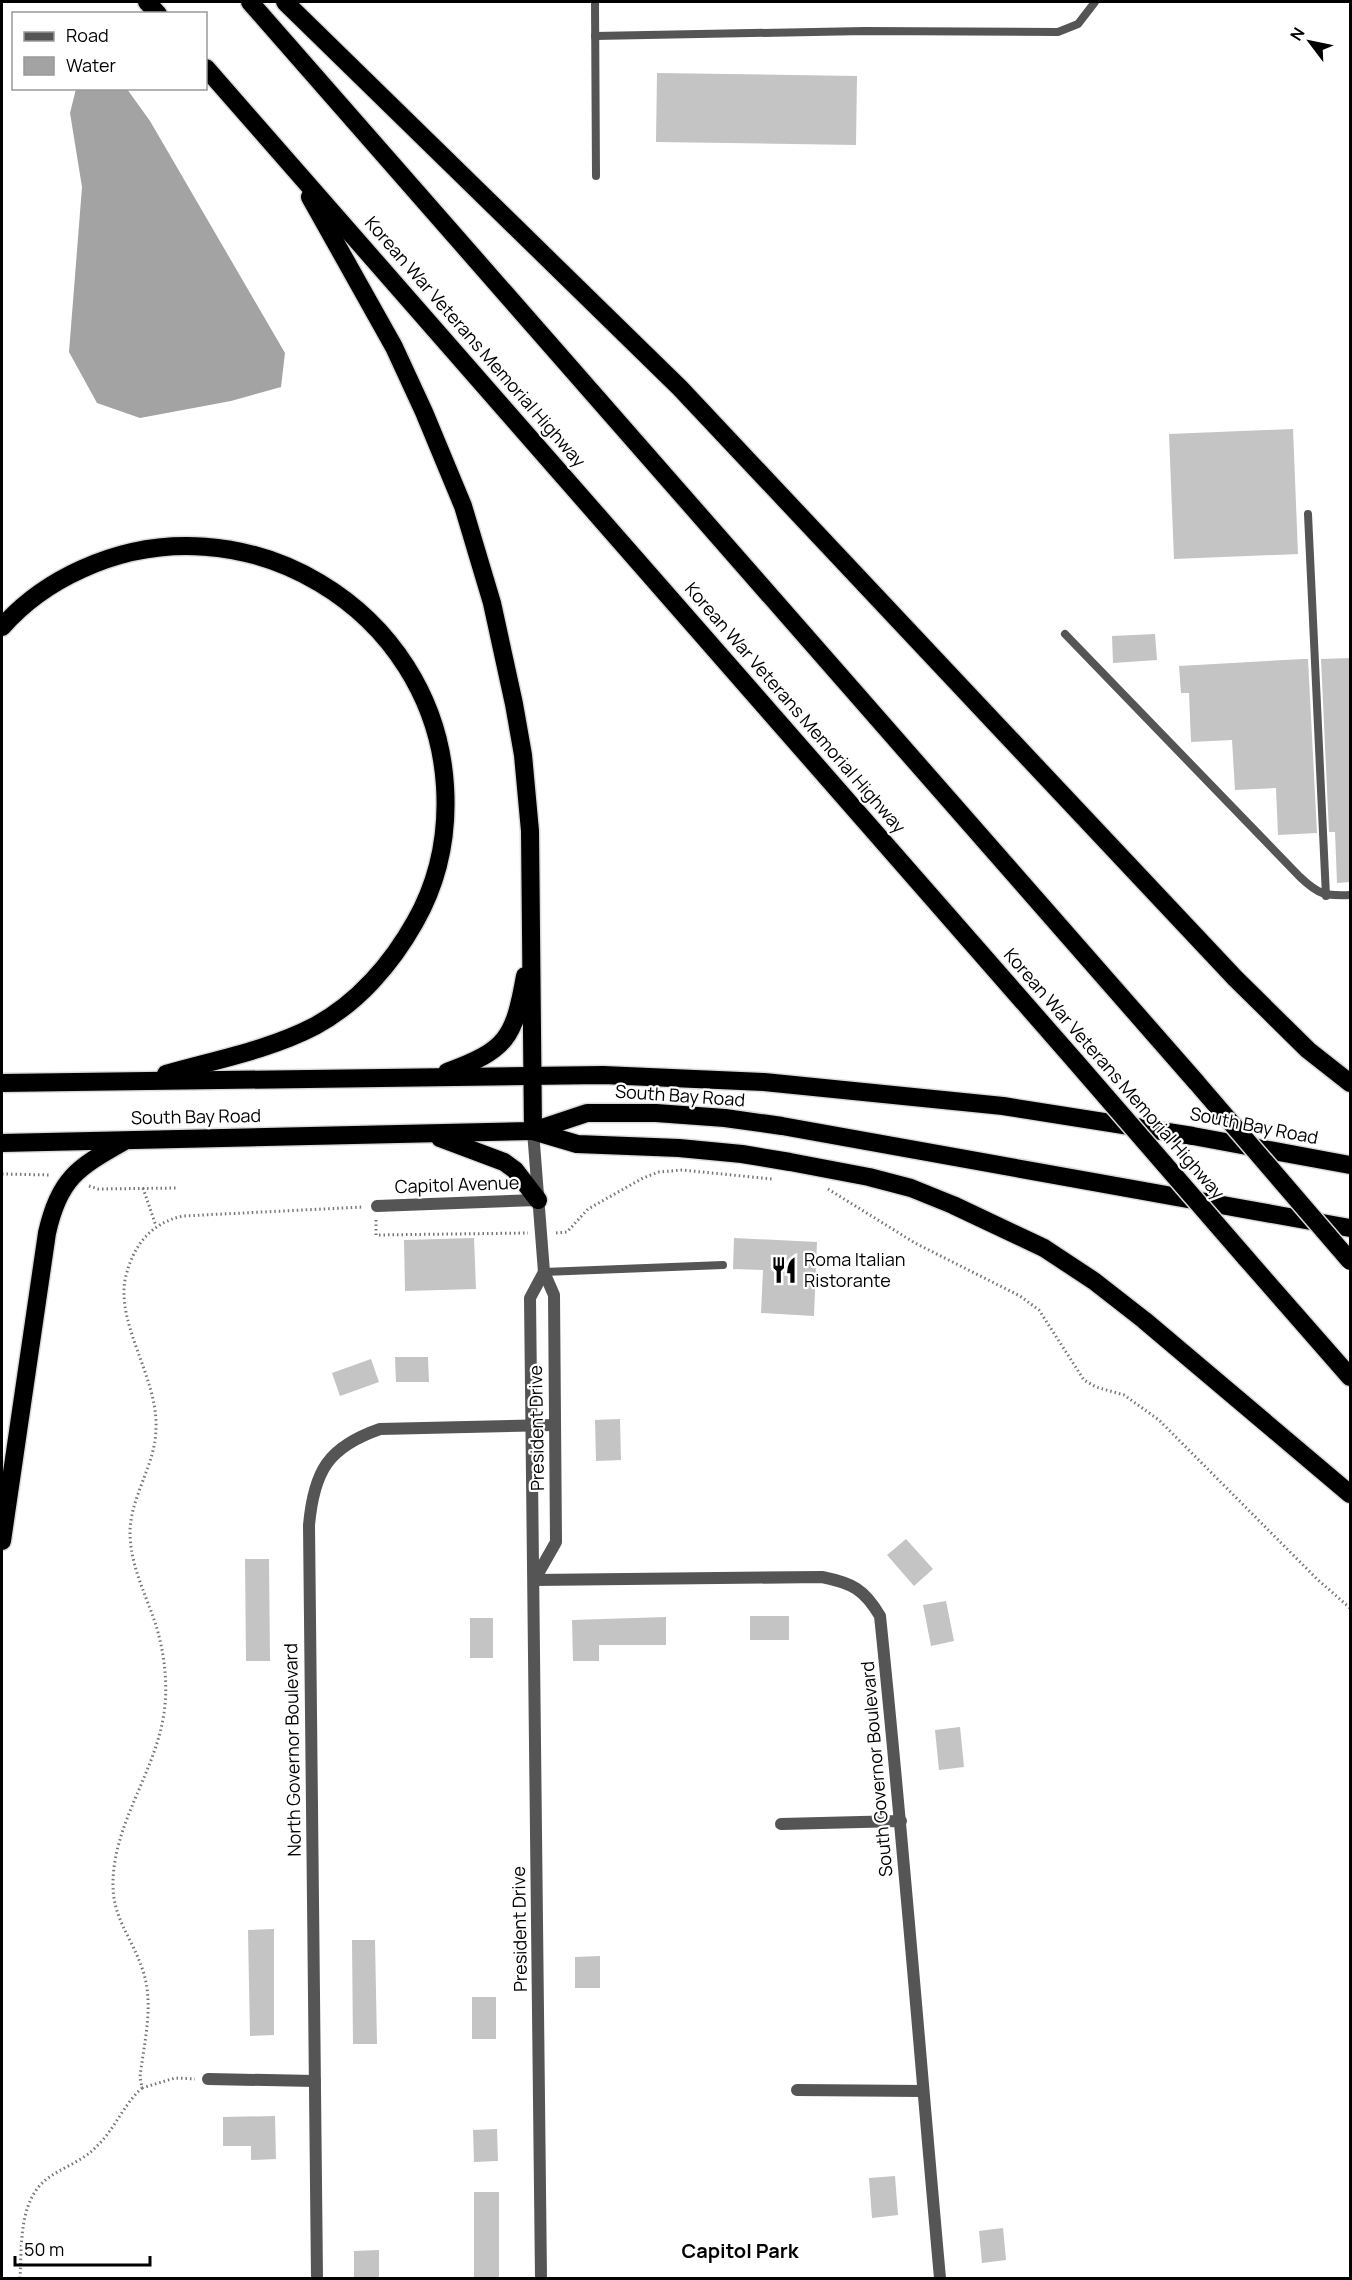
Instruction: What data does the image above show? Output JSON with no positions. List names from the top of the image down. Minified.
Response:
{"streets":{"highway":["Korean War Veterans Memorial Highway","South Bay Road"],"street":["Capitol Avenue","President Drive","North Governor Boulevard","South Governor Boulevard"]},"crossings":[["South Bay Road","President Drive"],["Capitol Avenue","President Drive"],["President Drive","North Governor Boulevard"],["President Drive","South Governor Boulevard"]],"districts":["Capitol Park"],"places":{"restaurant":["Roma Italian Ristorante"]},"legend":["Road","Water"],"scale_bar":"50 m","north":"top left"}
